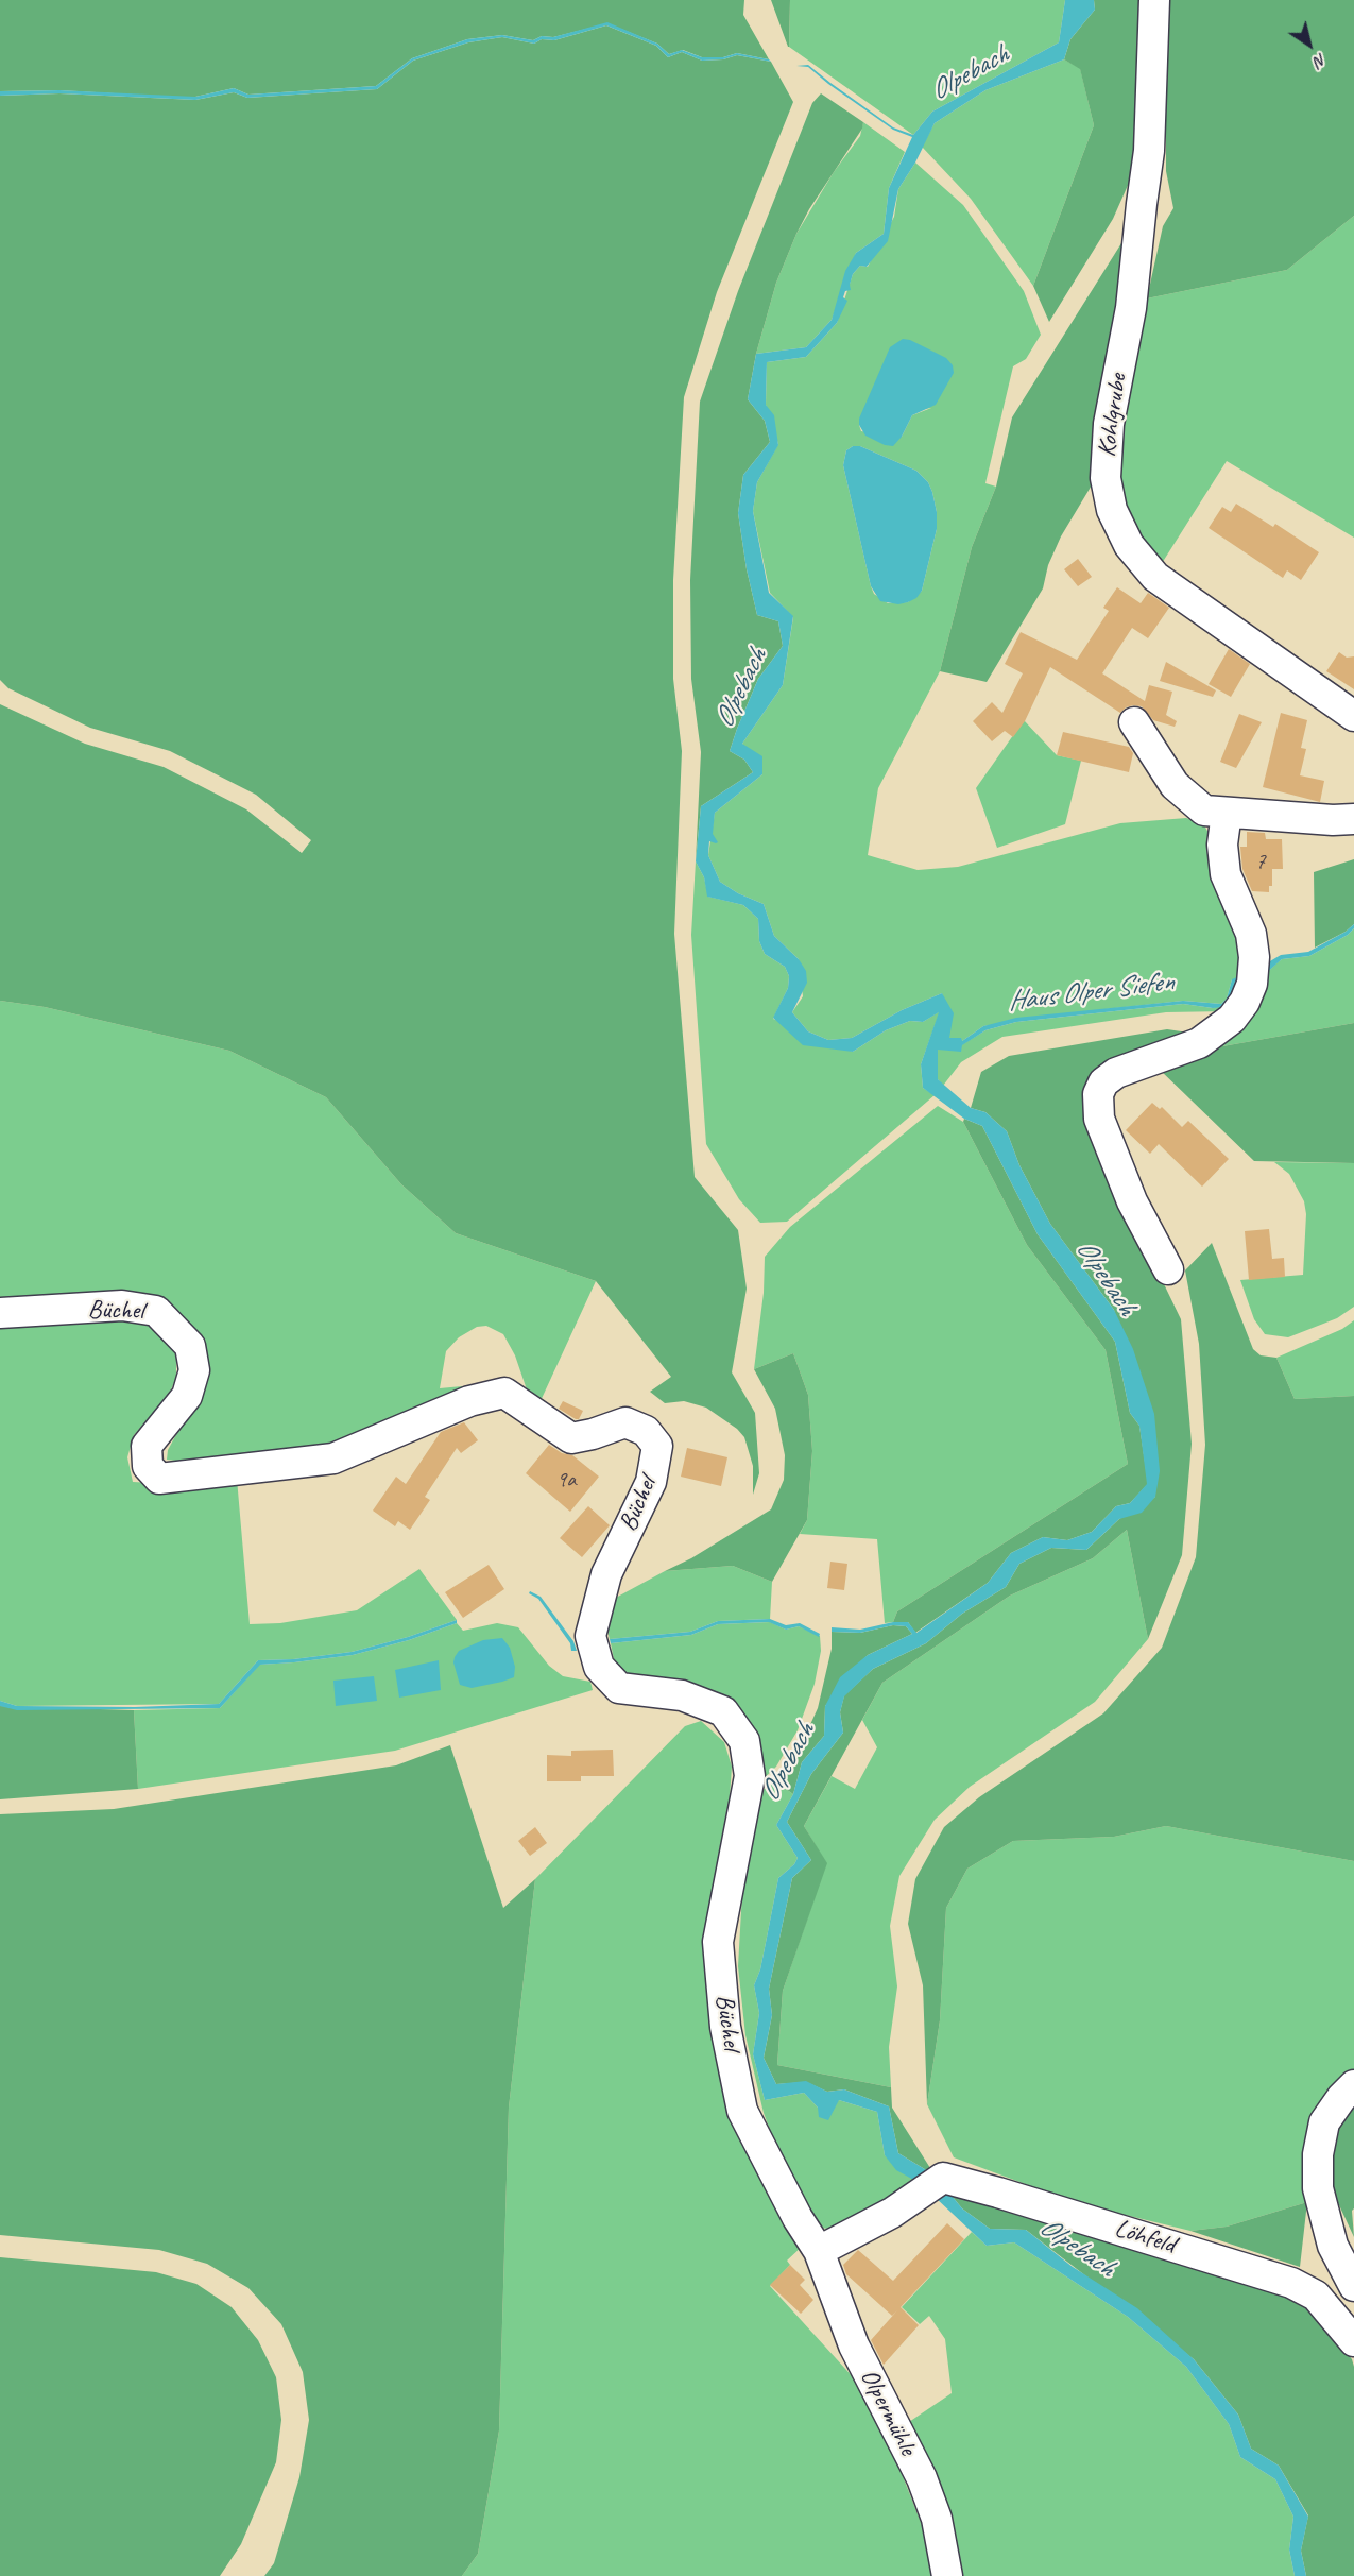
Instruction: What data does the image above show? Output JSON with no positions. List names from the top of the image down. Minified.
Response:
{"streets":{"street":["Kohlgrube","Büchel","Löhfeld","Olpermühle"]},"crossings":[["Büchel","Löhfeld"],["Büchel","Olpermühle"],["Löhfeld","Olpermühle"]],"water":["Olpebach","Haus Olper Siefen"],"house_numbers":["7","9a"],"north":"bottom right"}
